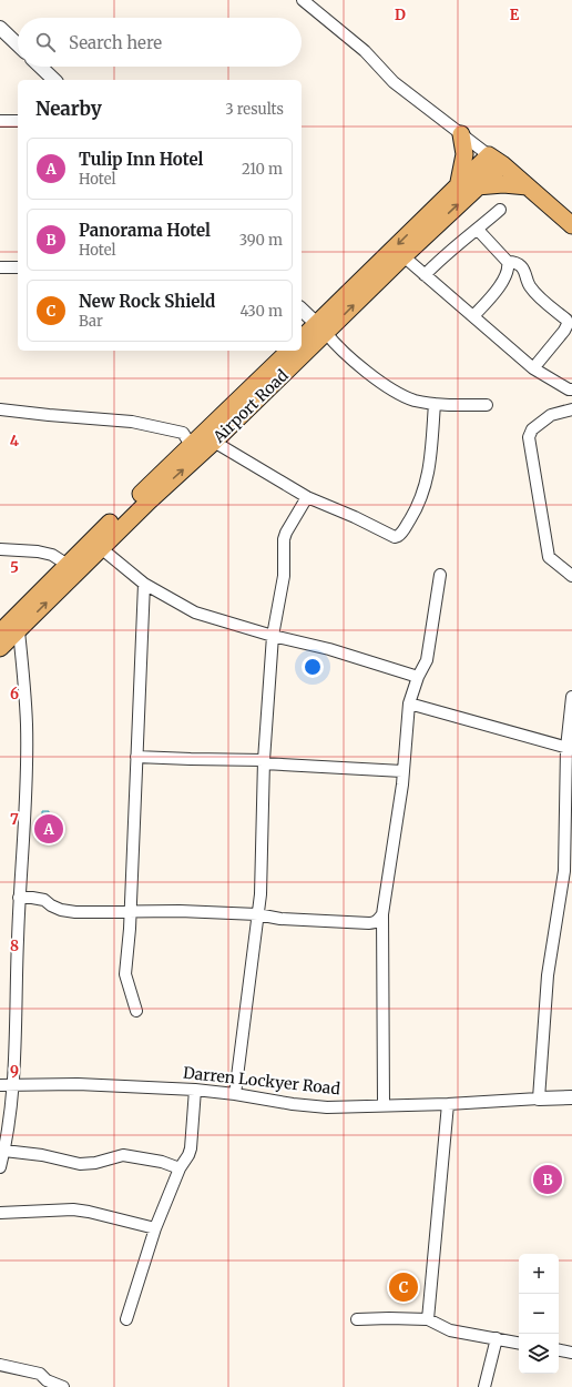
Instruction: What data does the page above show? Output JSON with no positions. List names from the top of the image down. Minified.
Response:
{"streets":{"main road":["Airport Road"],"street":["Darren Lockyer Road"]},"page":{"search":"Search here","heading":["Nearby","3 results"],"list":[{"mark":"A","name":"Tulip Inn Hotel","note":"Hotel","value":"210 m"},{"mark":"B","name":"Panorama Hotel","note":"Hotel","value":"390 m"},{"mark":"C","name":"New Rock Shield","note":"Bar","value":"430 m"}],"pins":["A","B","C"],"map_buttons":["+","−"]},"grid":{"columns":["D","E"],"rows":["4","5","6","7","8","9"]}}
